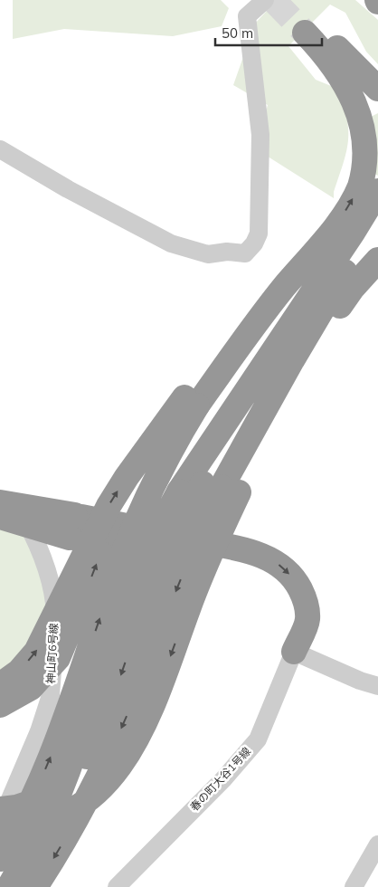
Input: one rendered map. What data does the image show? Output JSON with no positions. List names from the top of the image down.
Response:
{
  "streets": {
    "street": ["神山町6号線", "春の町大谷1号線"]
  },
  "scale_bar": "50 m"
}
